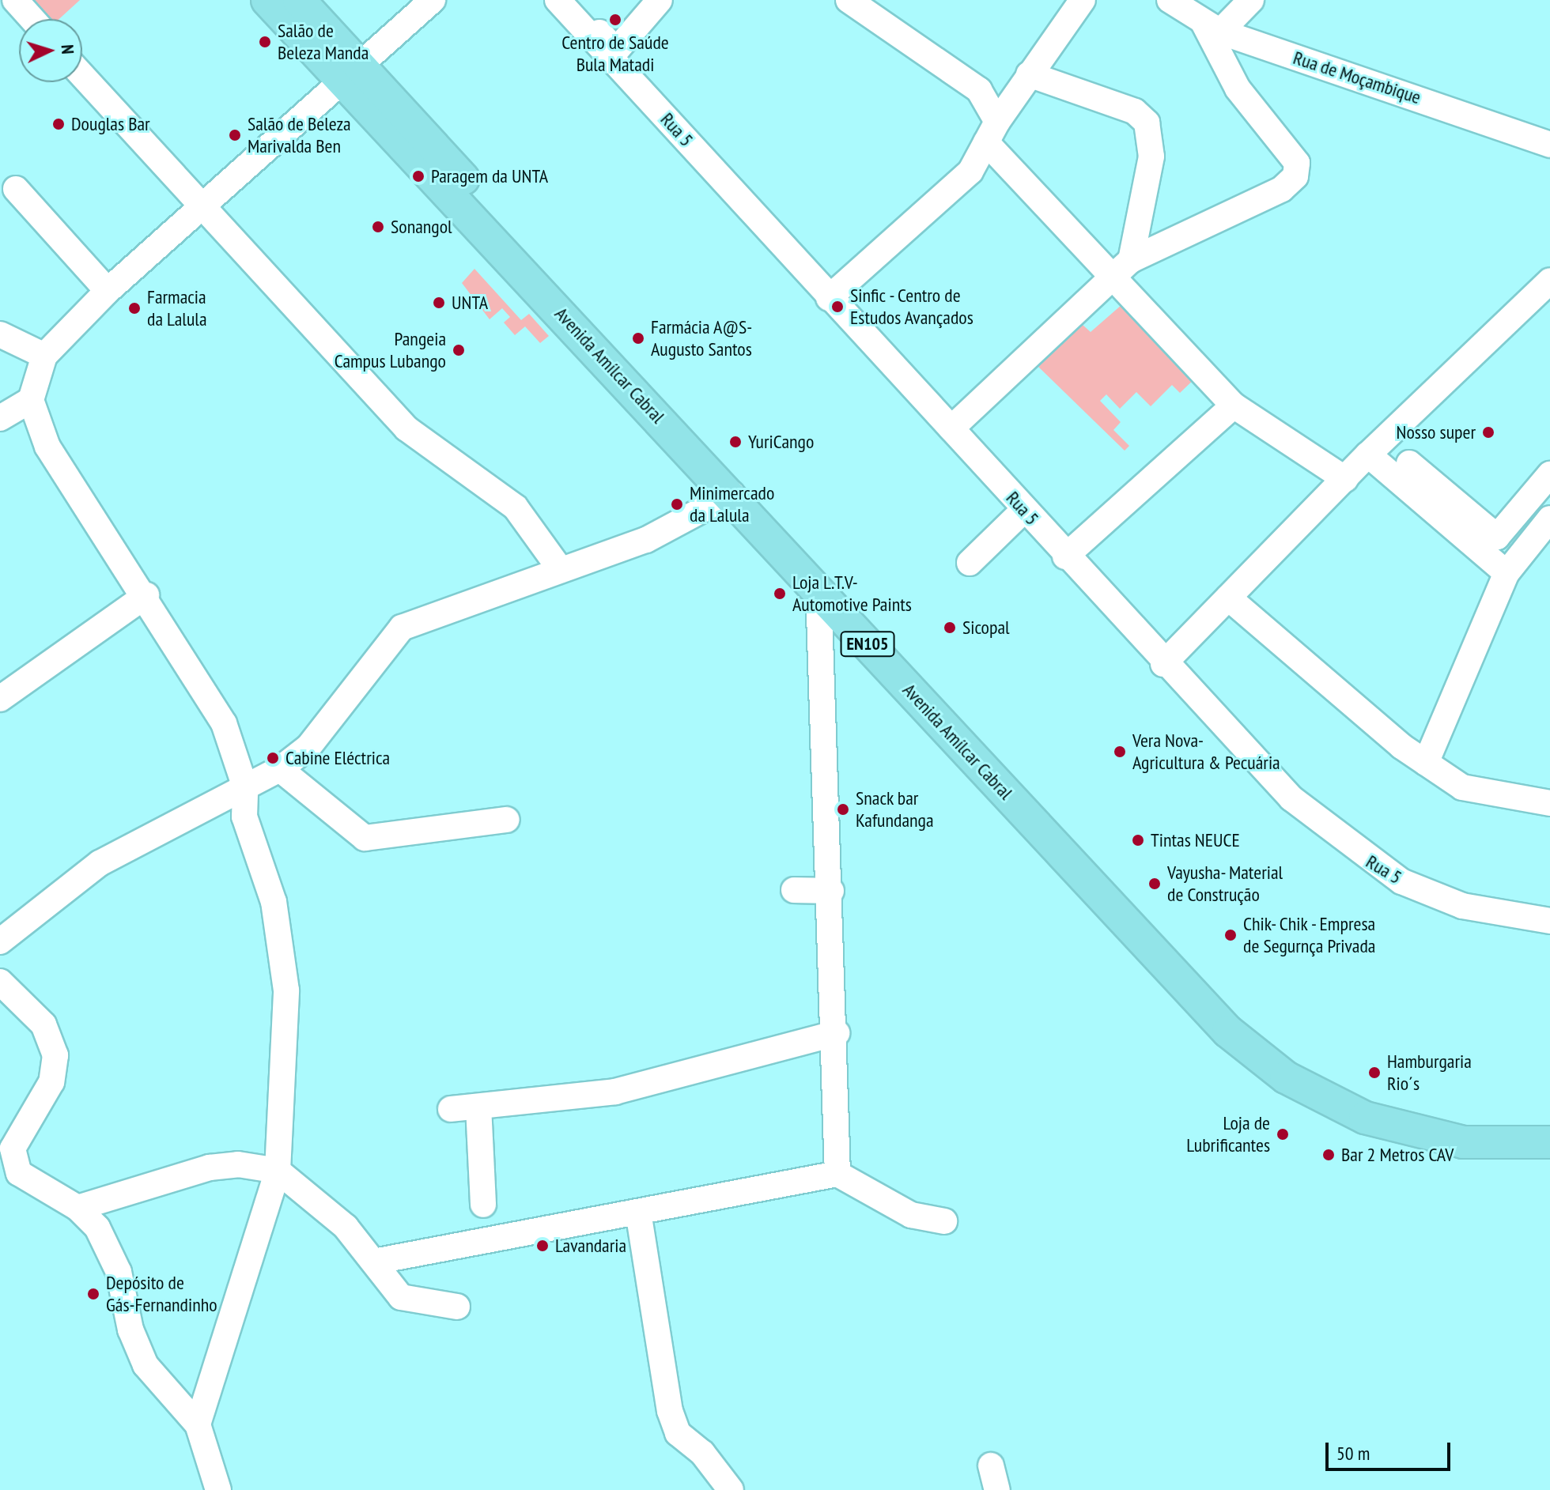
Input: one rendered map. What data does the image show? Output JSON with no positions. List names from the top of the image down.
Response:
{
  "streets": {
    "main road": ["Avenida Amílcar Cabral", "EN105"],
    "street": ["Rua de Moçambique", "Rua 5"]
  },
  "places": [
    "Centro de Saúde Bula Matadi",
    "Salão de Beleza Manda",
    "Douglas Bar",
    "Salão de Beleza Marivalda Ben",
    "Paragem da UNTA",
    "Sonangol",
    "UNTA",
    "Sinfic - Centro de Estudos Avançados",
    "Farmacia da Lalula",
    "Farmácia A@S- Augusto Santos",
    "Pangeia Campus Lubango",
    "Nosso super",
    "YuriCango",
    "Minimercado da Lalula",
    "Loja L.T.V- Automotive Paints",
    "Sicopal",
    "Vera Nova- Agricultura & Pecuária",
    "Cabine Eléctrica",
    "Snack bar Kafundanga",
    "Tintas NEUCE",
    "Vayusha- Material de Construção",
    "Chik- Chik - Empresa de Segurnça Privada",
    "Hamburgaria Rio´s",
    "Loja de Lubrificantes",
    "Bar 2 Metros CAV",
    "Lavandaria",
    "Depósito de Gás-Fernandinho"
  ],
  "scale_bar": "50 m",
  "north": "right"
}
